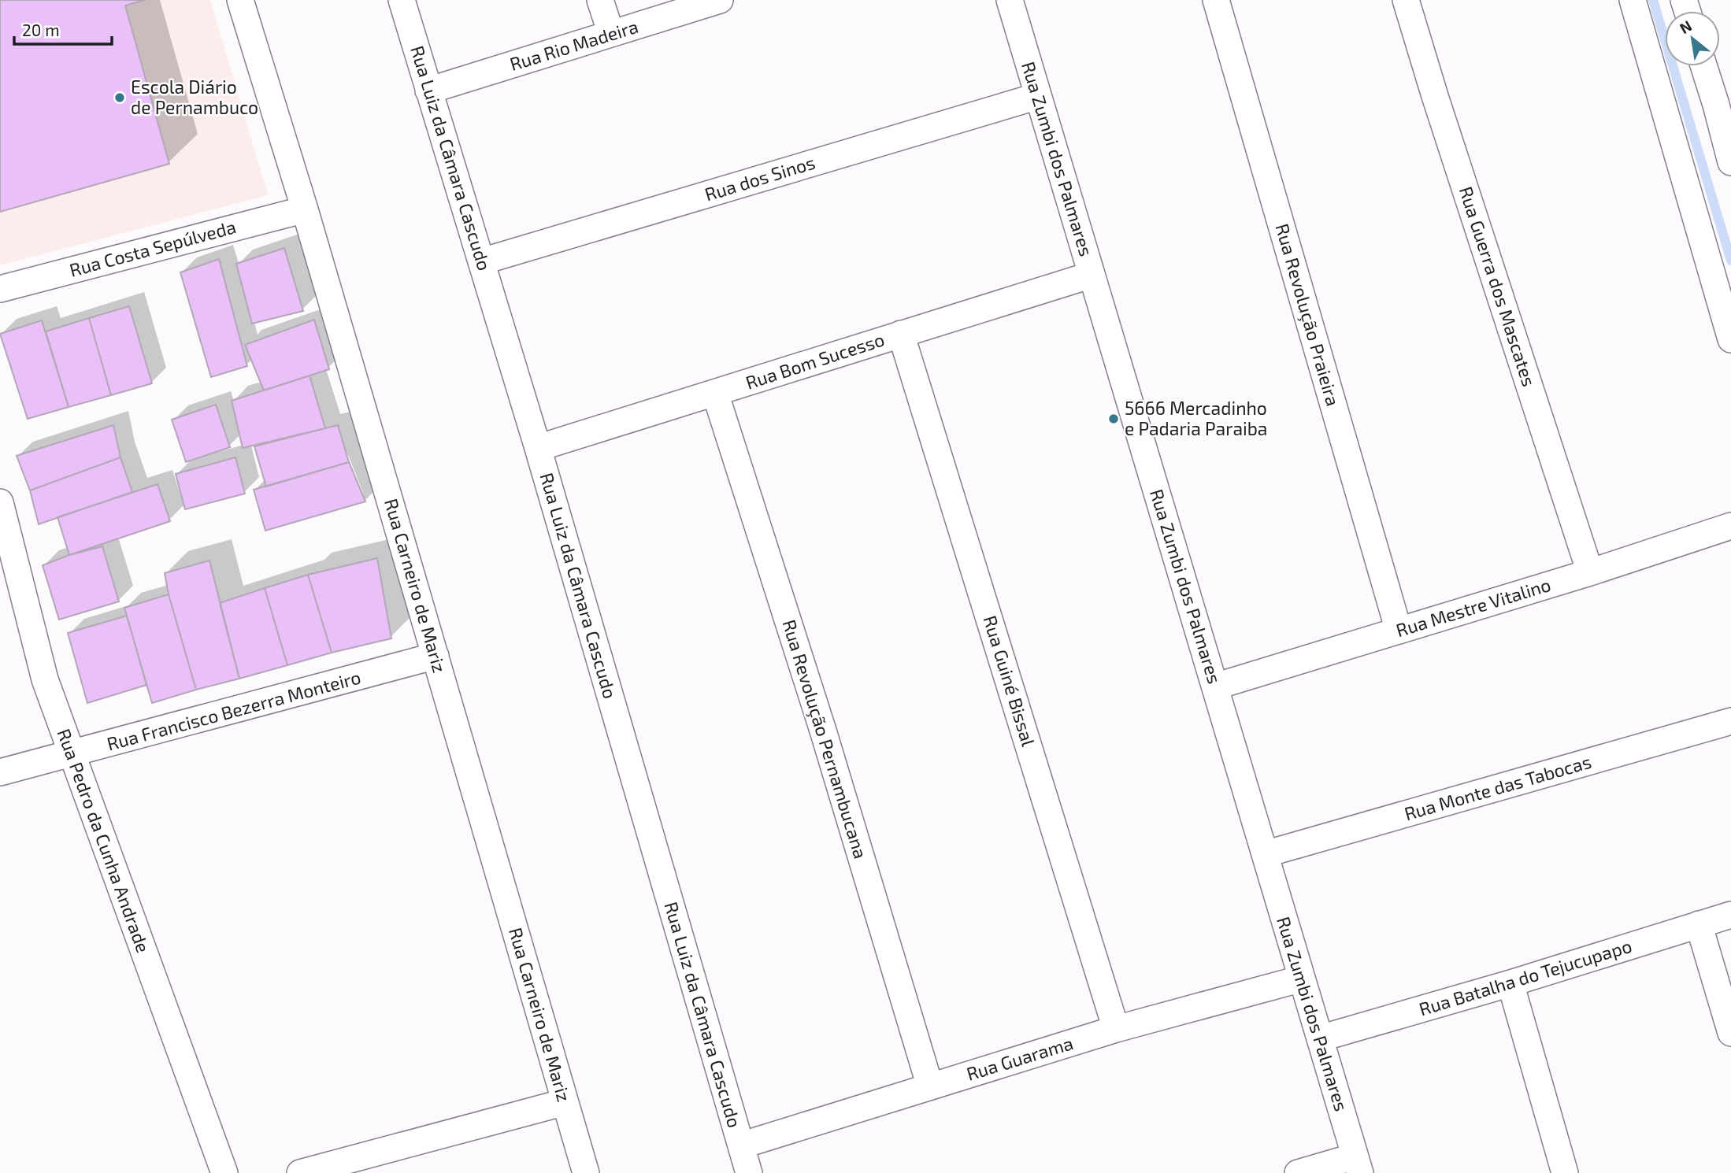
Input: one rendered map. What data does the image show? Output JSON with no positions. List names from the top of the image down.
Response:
{
  "streets": {
    "street": [
      "Rua Rio Madeira",
      "Rua Luiz da Câmara Cascudo",
      "Rua Zumbi dos Palmares",
      "Rua dos Sinos",
      "Rua Costa Sepúlveda",
      "Rua Guerra dos Mascates",
      "Rua Revolução Praieira",
      "Rua Bom Sucesso",
      "Rua Carneiro de Mariz",
      "Rua Mestre Vitalino",
      "Rua Guiné Bissal",
      "Rua Francisco Bezerra Monteiro",
      "Rua Revolução Pernambucana",
      "Rua Monte das Tabocas",
      "Rua Pedro da Cunha Andrade",
      "Rua Batalha do Tejucupapo",
      "Rua Guarama"
    ]
  },
  "crossings": [
    ["Rua Rio Madeira", "Rua Luiz da Câmara Cascudo"],
    ["Rua Luiz da Câmara Cascudo", "Rua dos Sinos"],
    ["Rua Luiz da Câmara Cascudo", "Rua Bom Sucesso"],
    ["Rua Luiz da Câmara Cascudo", "Rua Guarama"],
    ["Rua Zumbi dos Palmares", "Rua dos Sinos"],
    ["Rua Zumbi dos Palmares", "Rua Bom Sucesso"],
    ["Rua Zumbi dos Palmares", "Rua Mestre Vitalino"],
    ["Rua Zumbi dos Palmares", "Rua Monte das Tabocas"],
    ["Rua Zumbi dos Palmares", "Rua Batalha do Tejucupapo"],
    ["Rua Zumbi dos Palmares", "Rua Guarama"],
    ["Rua Costa Sepúlveda", "Rua Carneiro de Mariz"],
    ["Rua Guerra dos Mascates", "Rua Mestre Vitalino"],
    ["Rua Revolução Praieira", "Rua Mestre Vitalino"],
    ["Rua Bom Sucesso", "Rua Guiné Bissal"],
    ["Rua Bom Sucesso", "Rua Revolução Pernambucana"],
    ["Rua Carneiro de Mariz", "Rua Francisco Bezerra Monteiro"],
    ["Rua Guiné Bissal", "Rua Guarama"],
    ["Rua Francisco Bezerra Monteiro", "Rua Pedro da Cunha Andrade"],
    ["Rua Revolução Pernambucana", "Rua Guarama"]
  ],
  "places": ["Escola Diário de Pernambuco", "5666 Mercadinho e Padaria Paraiba"],
  "scale_bar": "20 m",
  "north": "top left"
}
